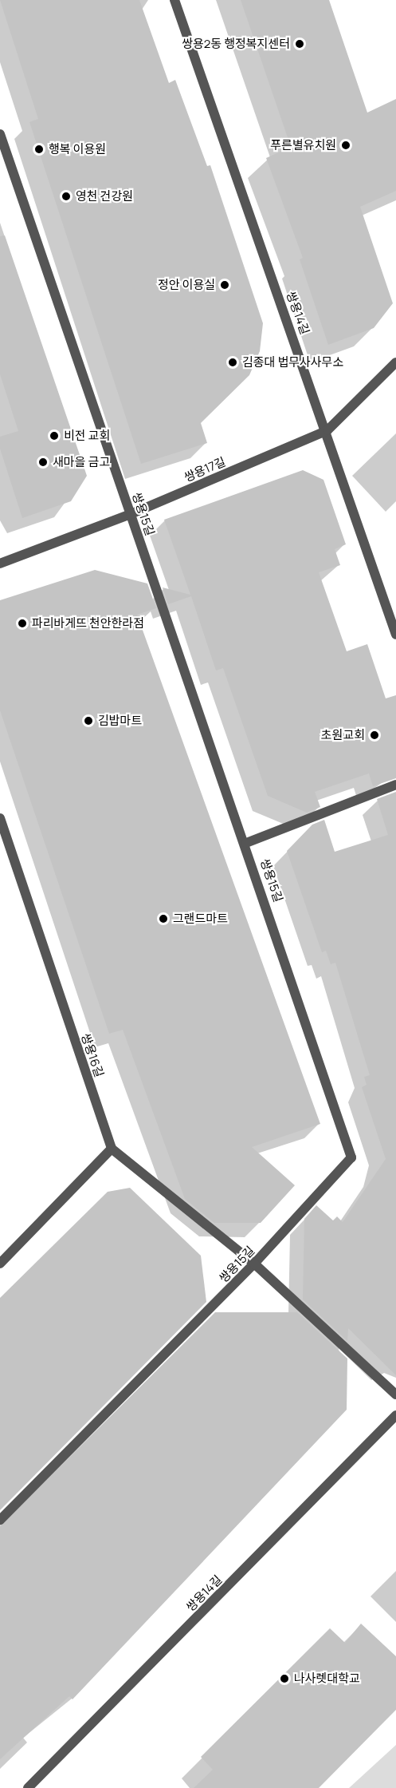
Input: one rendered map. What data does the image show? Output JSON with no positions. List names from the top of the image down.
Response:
{
  "streets": {
    "street": [
      "쌍용14길",
      "쌍용17길",
      "쌍용15길",
      "쌍용16길"
    ]
  },
  "crossings": [
    ["쌍용14길", "쌍용17길"],
    ["쌍용17길", "쌍용15길"]
  ],
  "places": [
    "쌍용2동 행정복지센터",
    "푸른별유치원",
    "행복 이용원",
    "영천 건강원",
    "정안 이용실",
    "김종대 법무사사무소",
    "비전 교회",
    "새마을 금고",
    "파리바게뜨 천안한라점",
    "김밥마트",
    "초원교회",
    "그랜드마트",
    "나사렛대학교"
  ]
}
